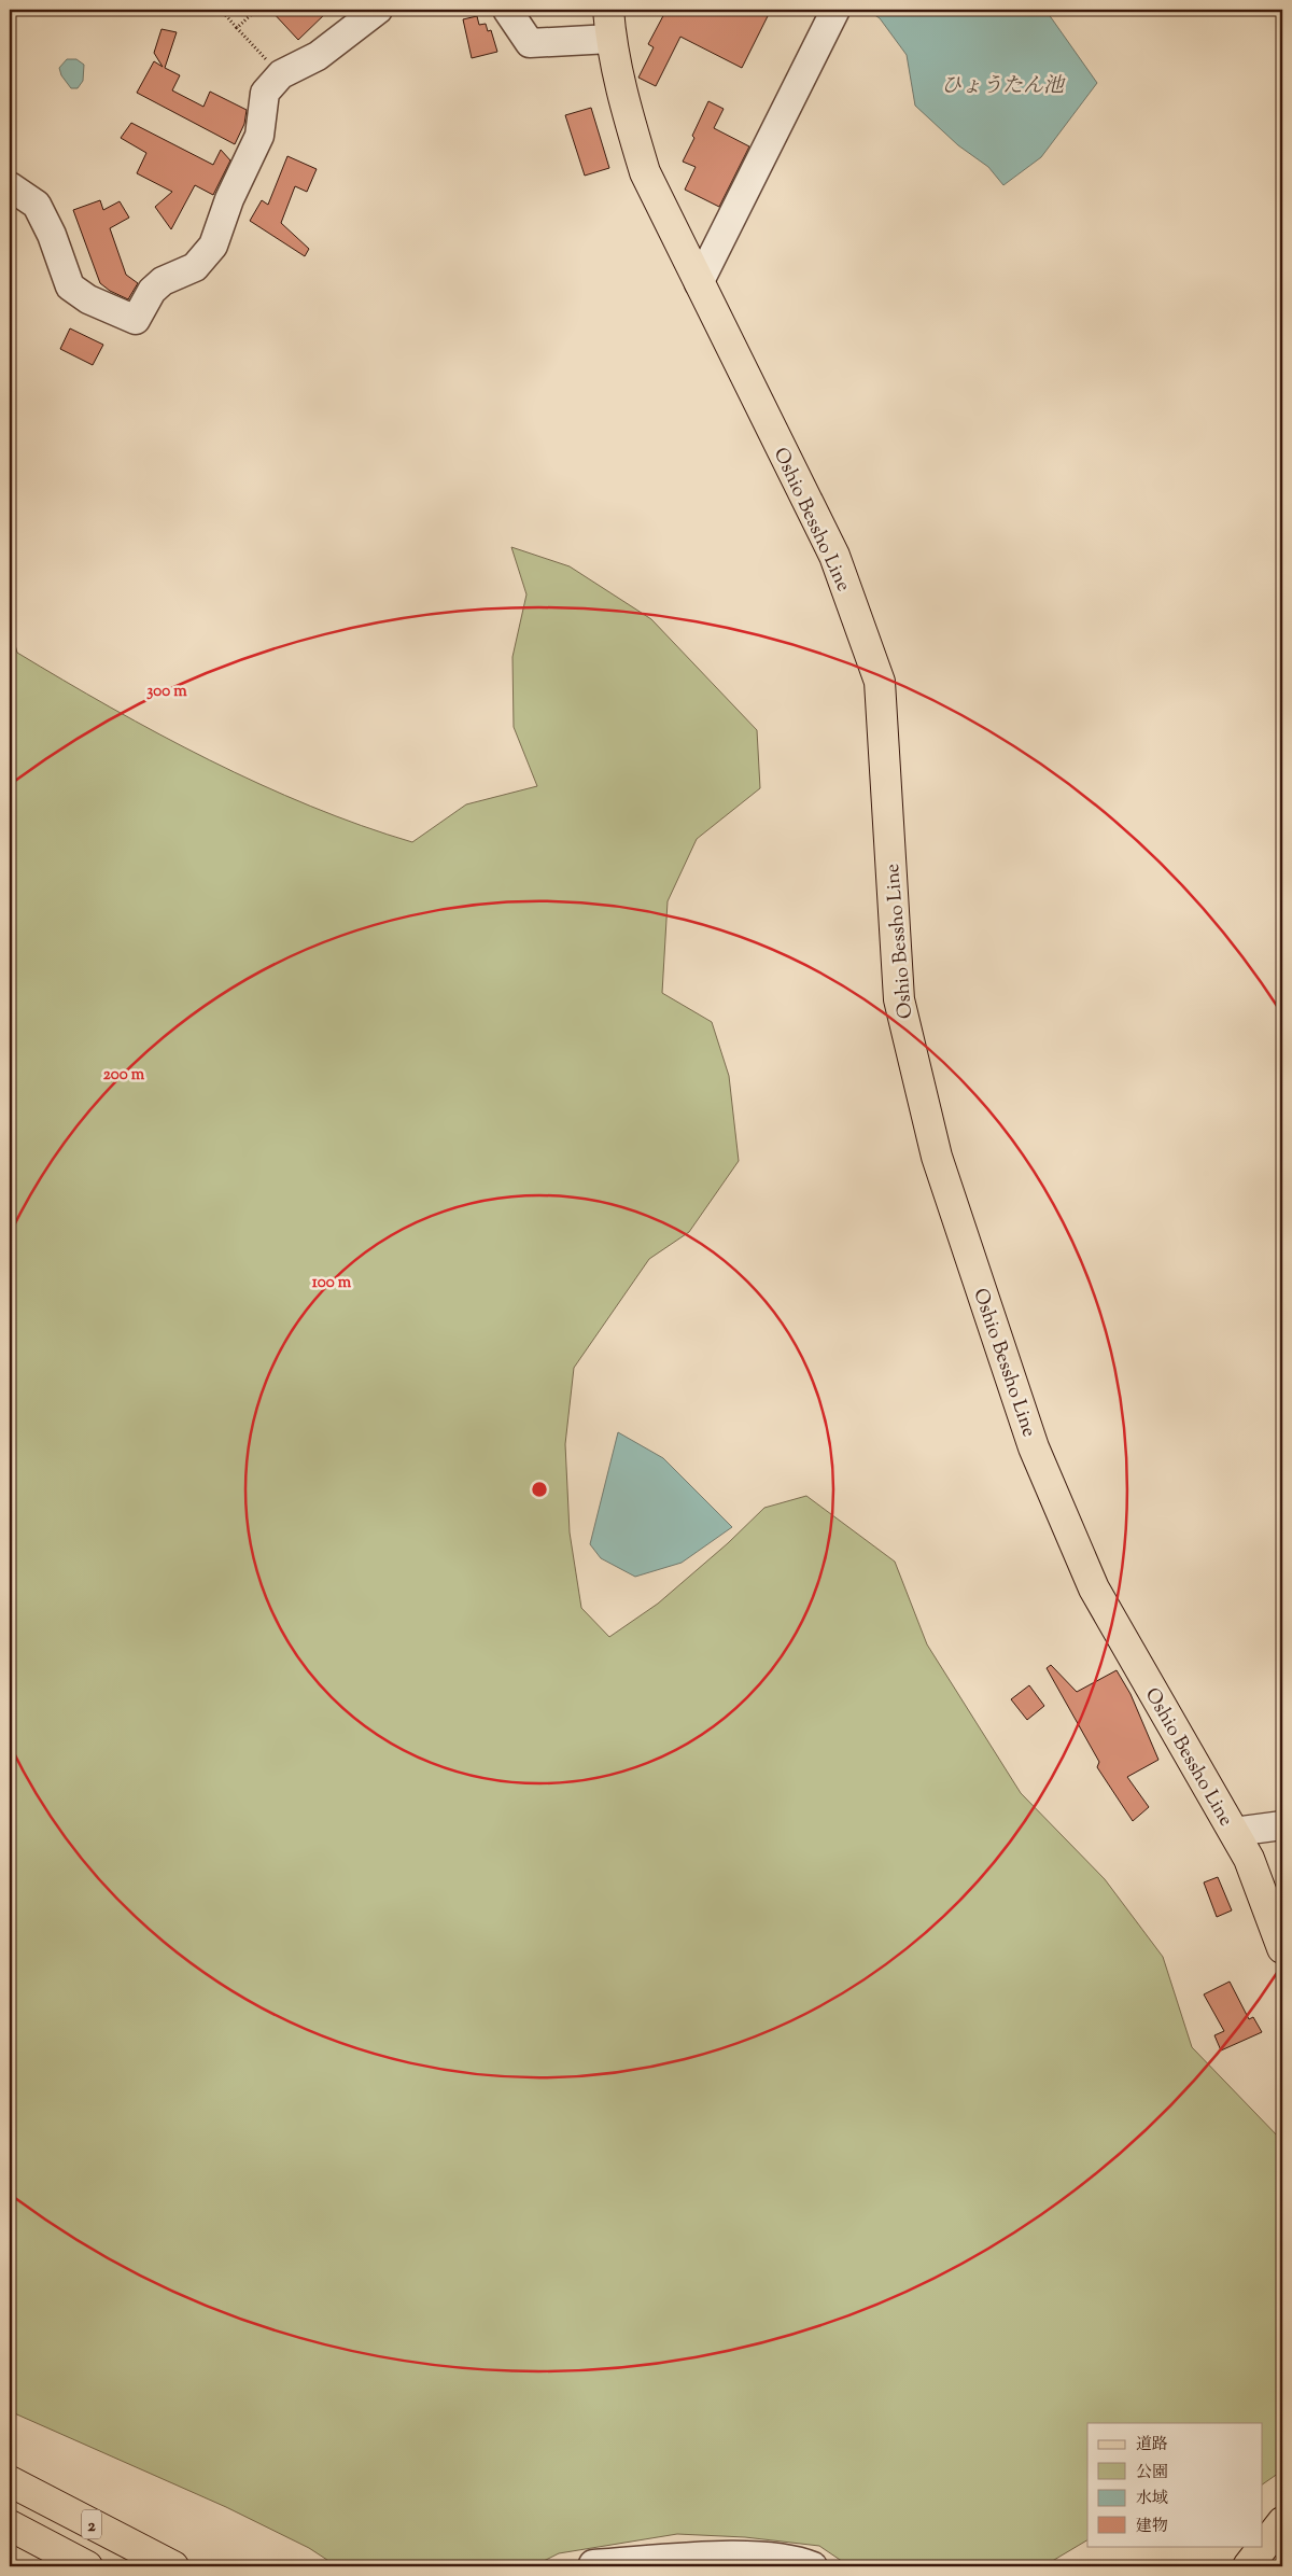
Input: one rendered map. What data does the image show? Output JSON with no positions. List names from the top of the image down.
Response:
{
  "streets": {
    "main road": ["Oshio Bessho Line", "2"]
  },
  "water": ["ひょうたん池"],
  "legend": [
    "道路",
    "公園",
    "水域",
    "建物"
  ],
  "rings": ["300 m", "200 m", "100 m"]
}
